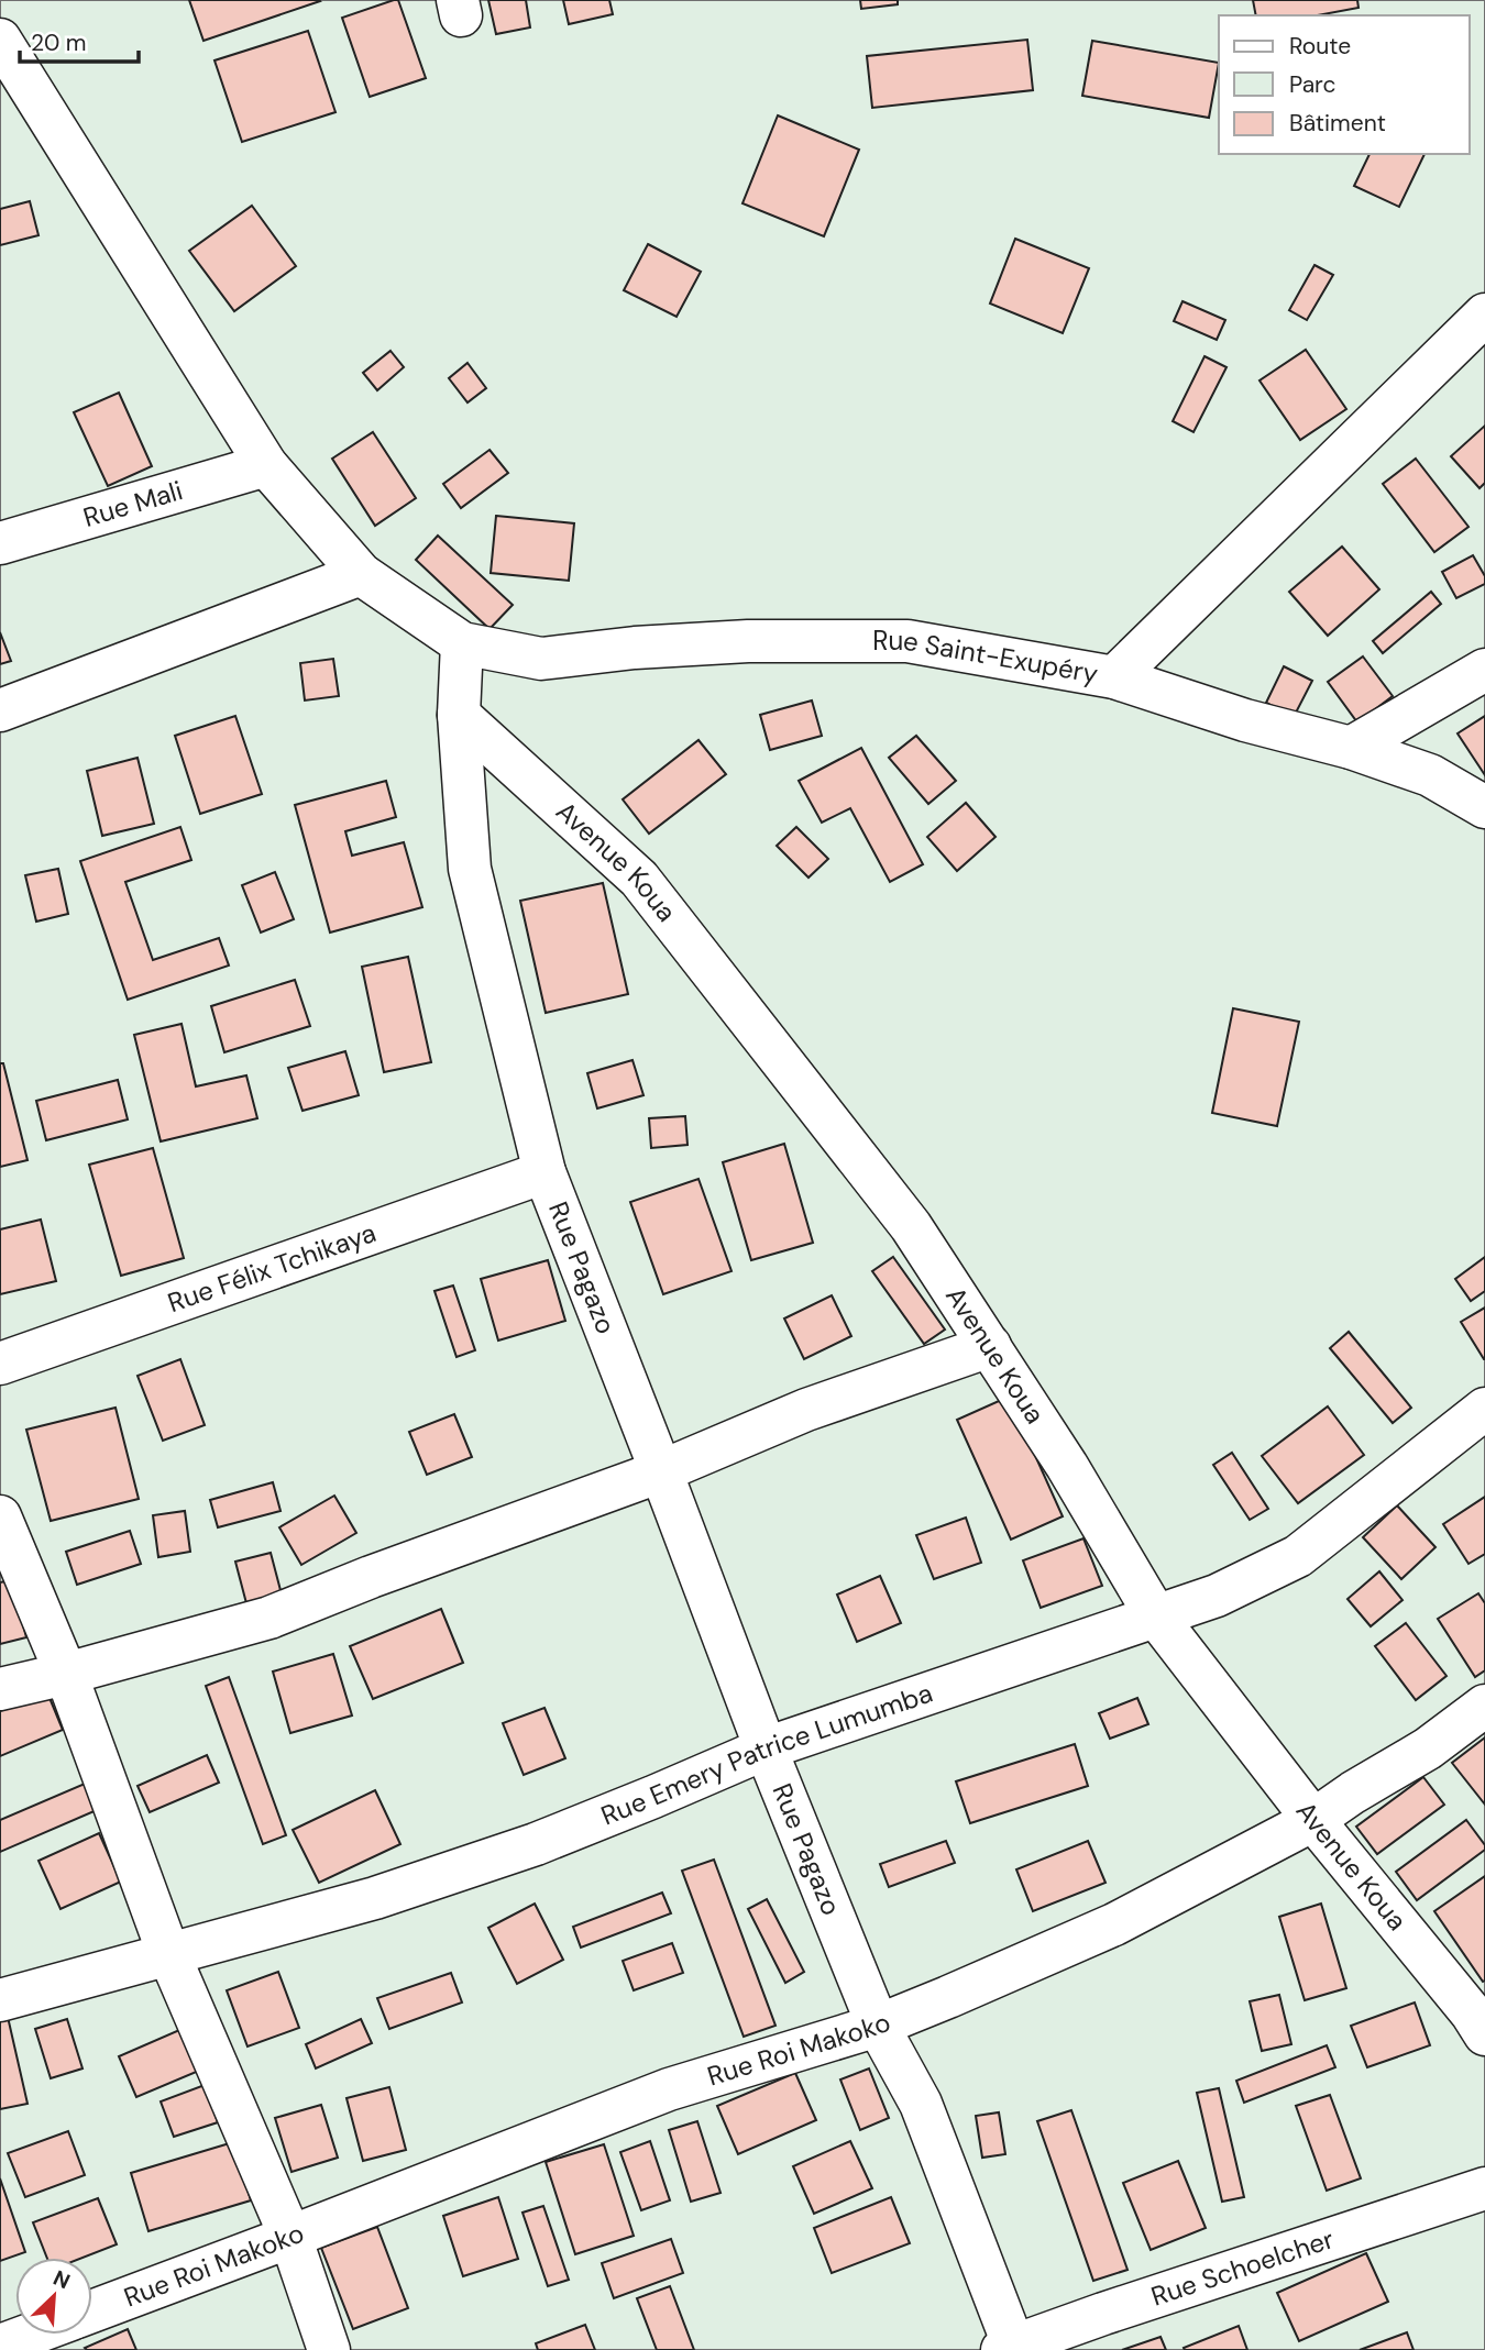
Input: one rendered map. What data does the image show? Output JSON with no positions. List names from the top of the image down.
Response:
{
  "streets": {
    "street": [
      "Rue Mali",
      "Rue Saint-Exupéry",
      "Avenue Koua",
      "Rue Félix Tchikaya",
      "Rue Pagazo",
      "Rue Emery Patrice Lumumba",
      "Rue Roi Makoko",
      "Rue Schoelcher"
    ]
  },
  "crossings": [
    ["Rue Saint-Exupéry", "Rue Pagazo"],
    ["Avenue Koua", "Rue Pagazo"],
    ["Avenue Koua", "Rue Emery Patrice Lumumba"],
    ["Avenue Koua", "Rue Roi Makoko"],
    ["Rue Félix Tchikaya", "Rue Pagazo"],
    ["Rue Pagazo", "Rue Emery Patrice Lumumba"],
    ["Rue Pagazo", "Rue Roi Makoko"],
    ["Rue Pagazo", "Rue Schoelcher"]
  ],
  "legend": ["Route", "Parc", "Bâtiment"],
  "scale_bar": "20 m",
  "north": "top right"
}
